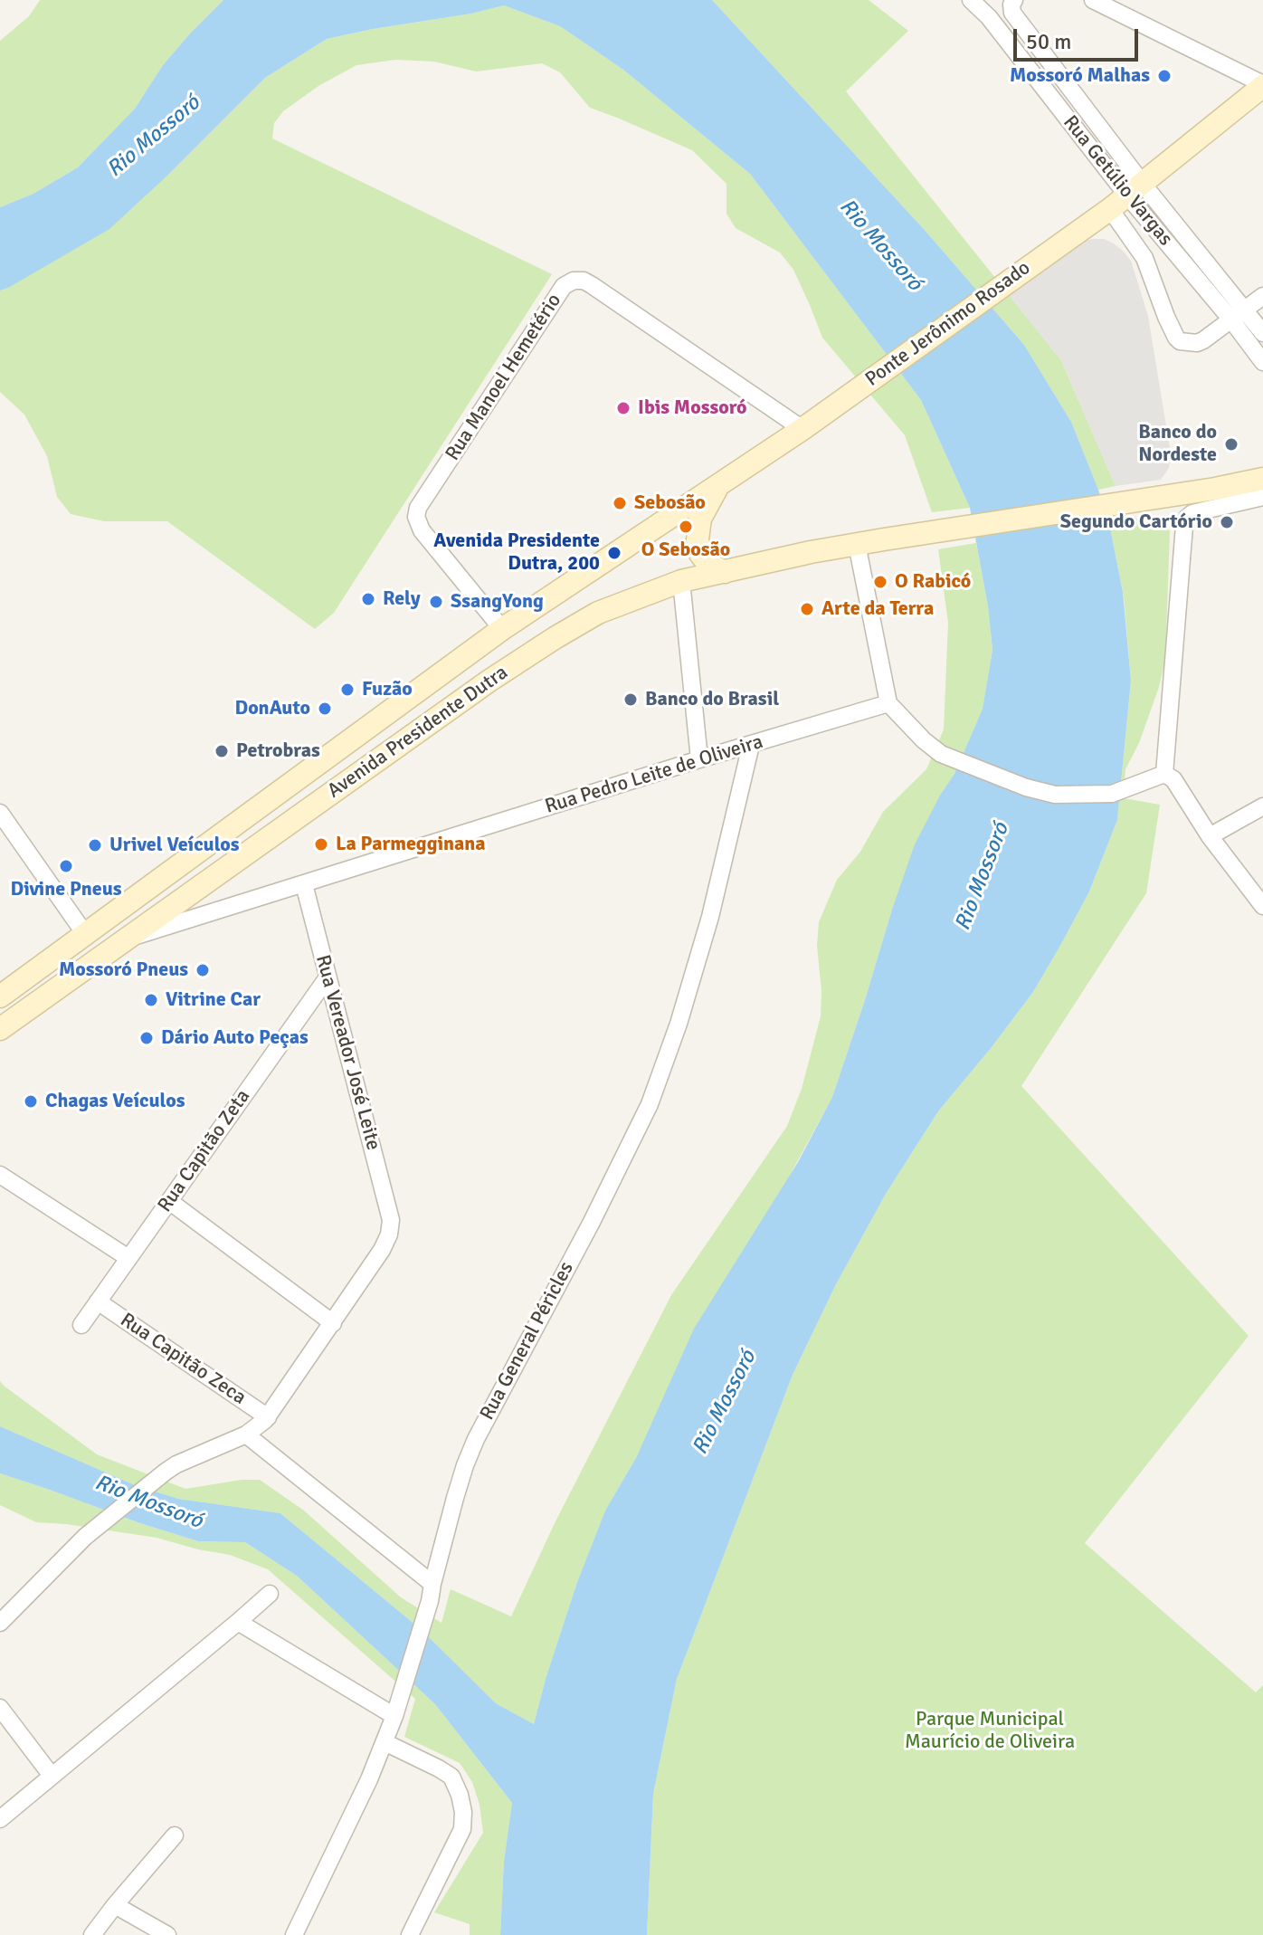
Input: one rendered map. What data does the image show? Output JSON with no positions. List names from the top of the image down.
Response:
{
  "streets": {
    "main road": ["Ponte Jerônimo Rosado", "Avenida Presidente Dutra"],
    "street": [
      "Rua Getúlio Vargas",
      "Rua Manoel Hemetério",
      "Rua Pedro Leite de Oliveira",
      "Rua Vereador José Leite",
      "Rua Capitão Zeta",
      "Rua General Péricles",
      "Rua Capitão Zeca"
    ]
  },
  "crossings": [
    ["Rua Getúlio Vargas", "Ponte Jerônimo Rosado"],
    ["Ponte Jerônimo Rosado", "Avenida Presidente Dutra"],
    ["Rua Manoel Hemetério", "Avenida Presidente Dutra"],
    ["Avenida Presidente Dutra", "Rua Pedro Leite de Oliveira"],
    ["Rua Pedro Leite de Oliveira", "Rua Vereador José Leite"],
    ["Rua Pedro Leite de Oliveira", "Rua General Péricles"],
    ["Rua Vereador José Leite", "Rua Capitão Zeta"],
    ["Rua Capitão Zeta", "Rua Capitão Zeca"]
  ],
  "water": ["Rio Mossoró"],
  "parks": ["Parque Municipal Maurício de Oliveira"],
  "places": [
    "Mossoró Malhas",
    "Ibis Mossoró",
    "Banco do Nordeste",
    "Sebosão",
    "Segundo Cartório",
    "O Sebosão",
    "Avenida Presidente Dutra, 200",
    "O Rabicó",
    "Rely",
    "SsangYong",
    "Arte da Terra",
    "Fuzão",
    "Banco do Brasil",
    "DonAuto",
    "Petrobras",
    "La Parmegginana",
    "Urivel Veículos",
    "Divine Pneus",
    "Mossoró Pneus",
    "Vitrine Car",
    "Dário Auto Peças",
    "Chagas Veículos"
  ],
  "scale_bar": "50 m"
}
